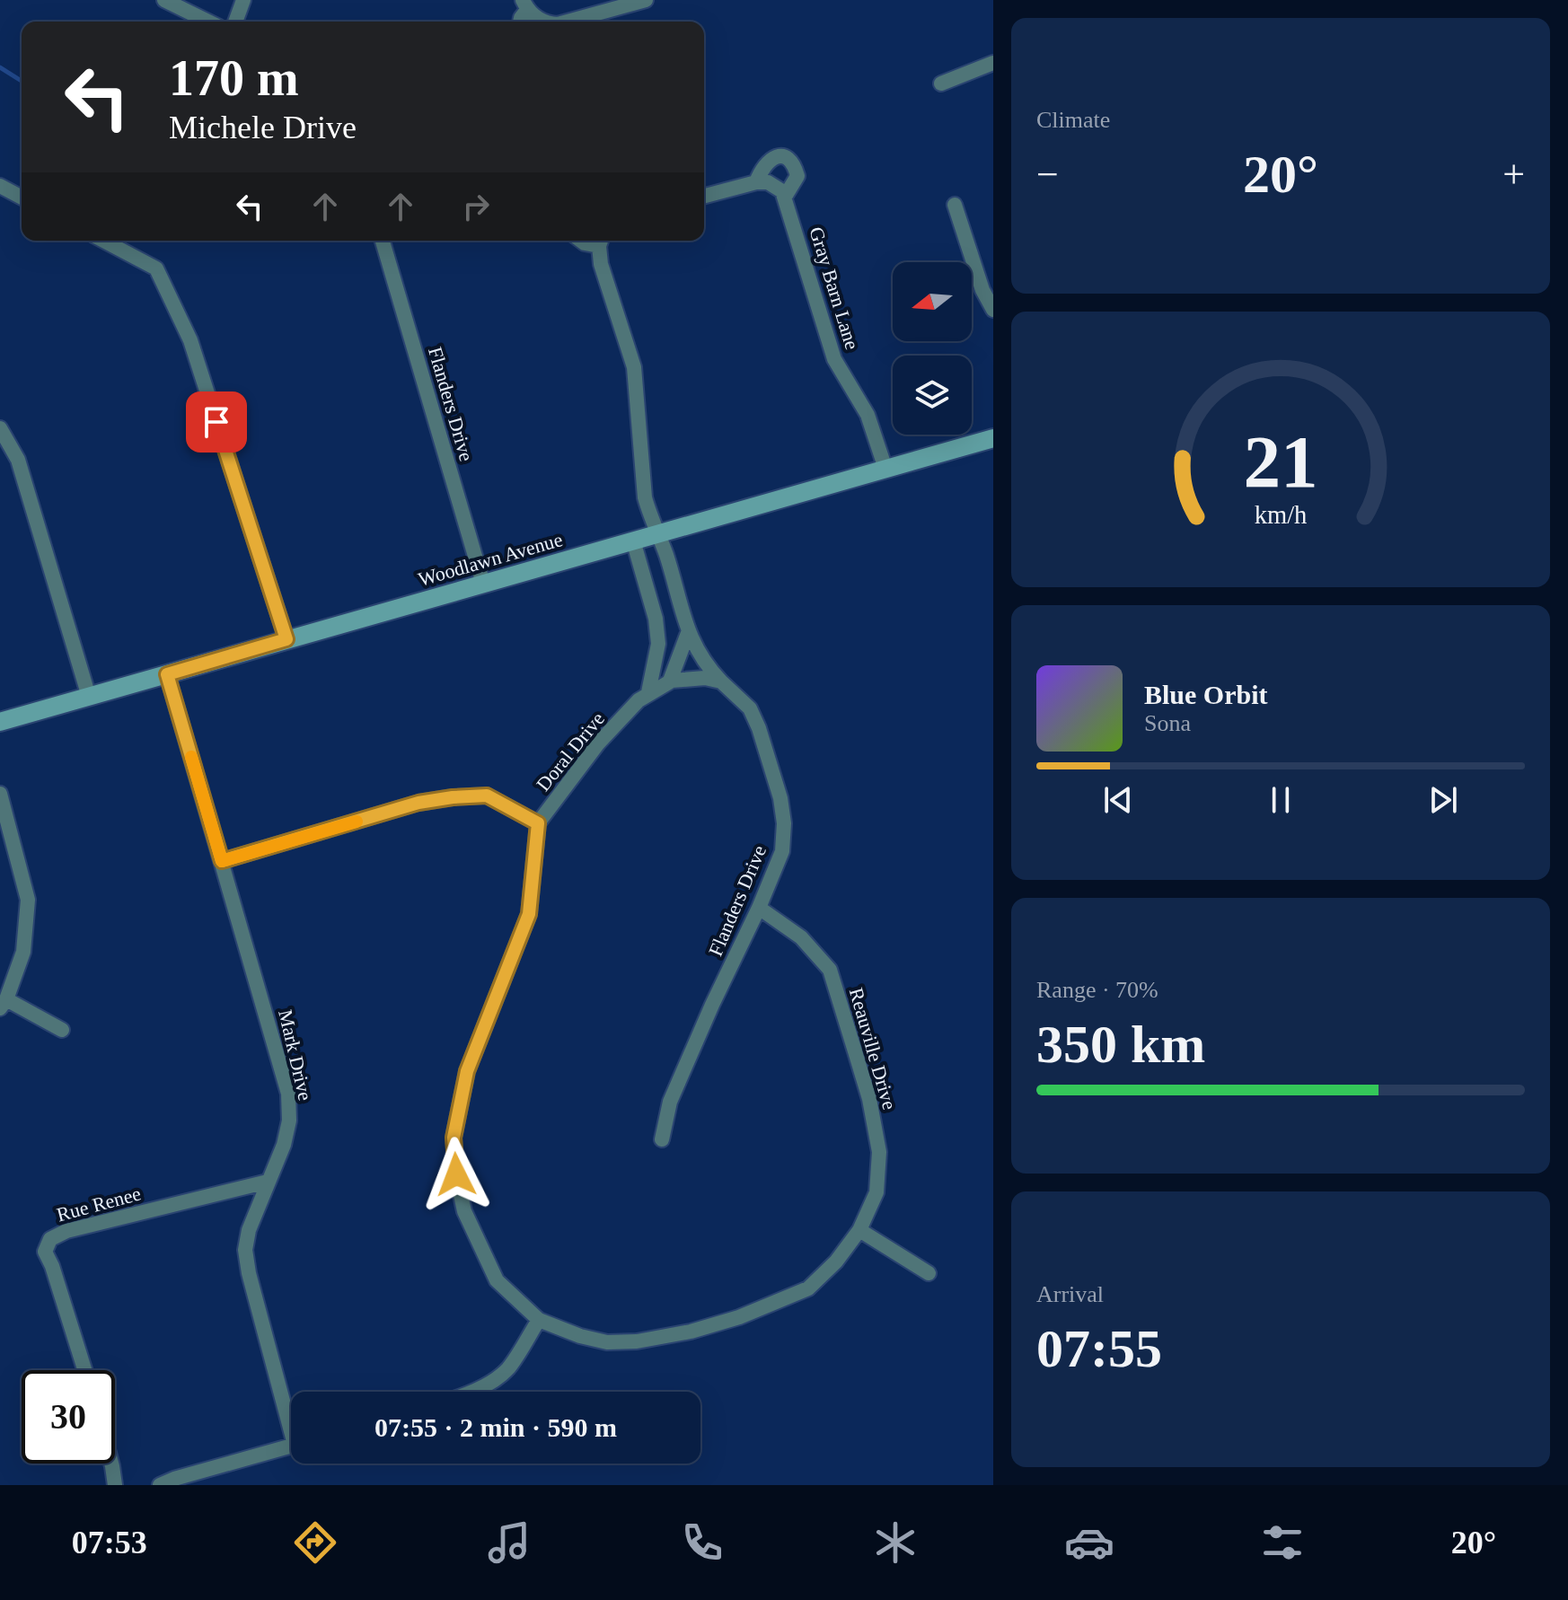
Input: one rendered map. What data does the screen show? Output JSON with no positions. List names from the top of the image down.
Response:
{
  "streets": {
    "street": [
      "Gray Barn Lane",
      "Flanders Drive",
      "Woodlawn Avenue",
      "Doral Drive",
      "Reauville Drive",
      "Mark Drive",
      "Rue Renee"
    ]
  },
  "crossings": [
    ["Gray Barn Lane", "Woodlawn Avenue"],
    ["Flanders Drive", "Woodlawn Avenue"],
    ["Flanders Drive", "Reauville Drive"],
    ["Woodlawn Avenue", "Mark Drive"],
    ["Mark Drive", "Rue Renee"]
  ],
  "north": "left",
  "page": {
    "tile": [
      "Climate",
      ["Range · 70%", "350 km"],
      ["Arrival", "07:55"]
    ],
    "turn": ["170 m", "Michele Drive"],
    "heat": ["−", "20°", "+"],
    "song": ["Blue Orbit", "Sona"],
    "limit": "30",
    "trip": "07:55 · 2 min · 590 m",
    "tabs": ["07:53", "20°"],
    "gauge": ["21", "km/h"]
  }
}
